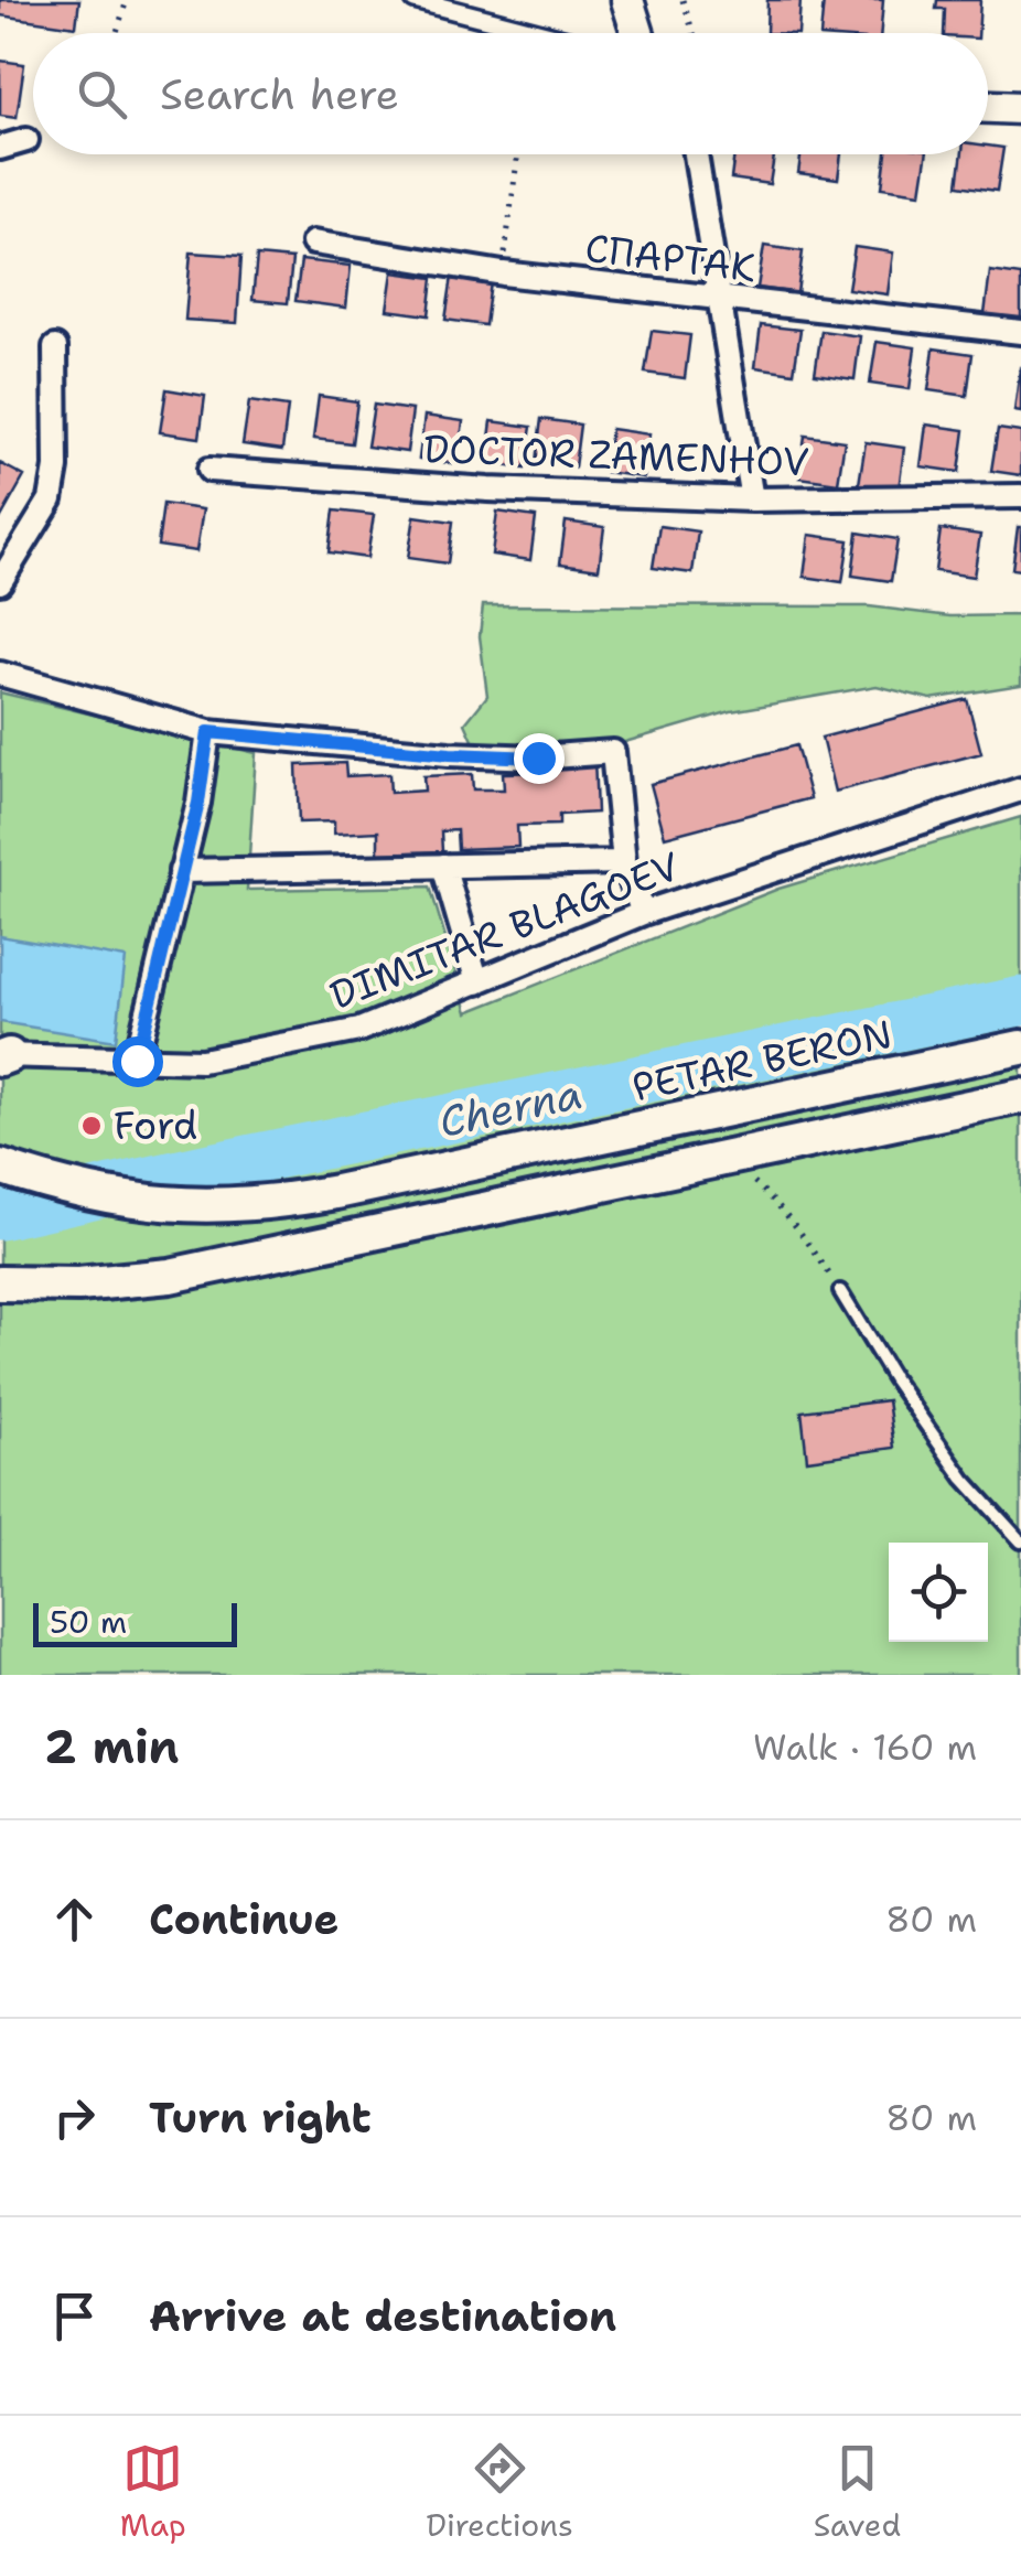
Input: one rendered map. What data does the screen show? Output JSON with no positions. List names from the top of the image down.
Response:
{
  "streets": {
    "main road": ["PETAR BERON"],
    "street": ["СПАРТАК", "DOCTOR ZAMENHOV", "DIMITAR BLAGOEV"]
  },
  "water": ["Cherna"],
  "places": ["Ford"],
  "scale_bar": "50 m",
  "page": {
    "search": "Search here",
    "scale": "50 m",
    "heading": ["2 min", "Walk · 160 m"],
    "list": [
      ["Continue", "80 m"],
      ["Turn right", "80 m"],
      "Arrive at destination"
    ],
    "nav": ["Map", "Directions", "Saved"]
  }
}
